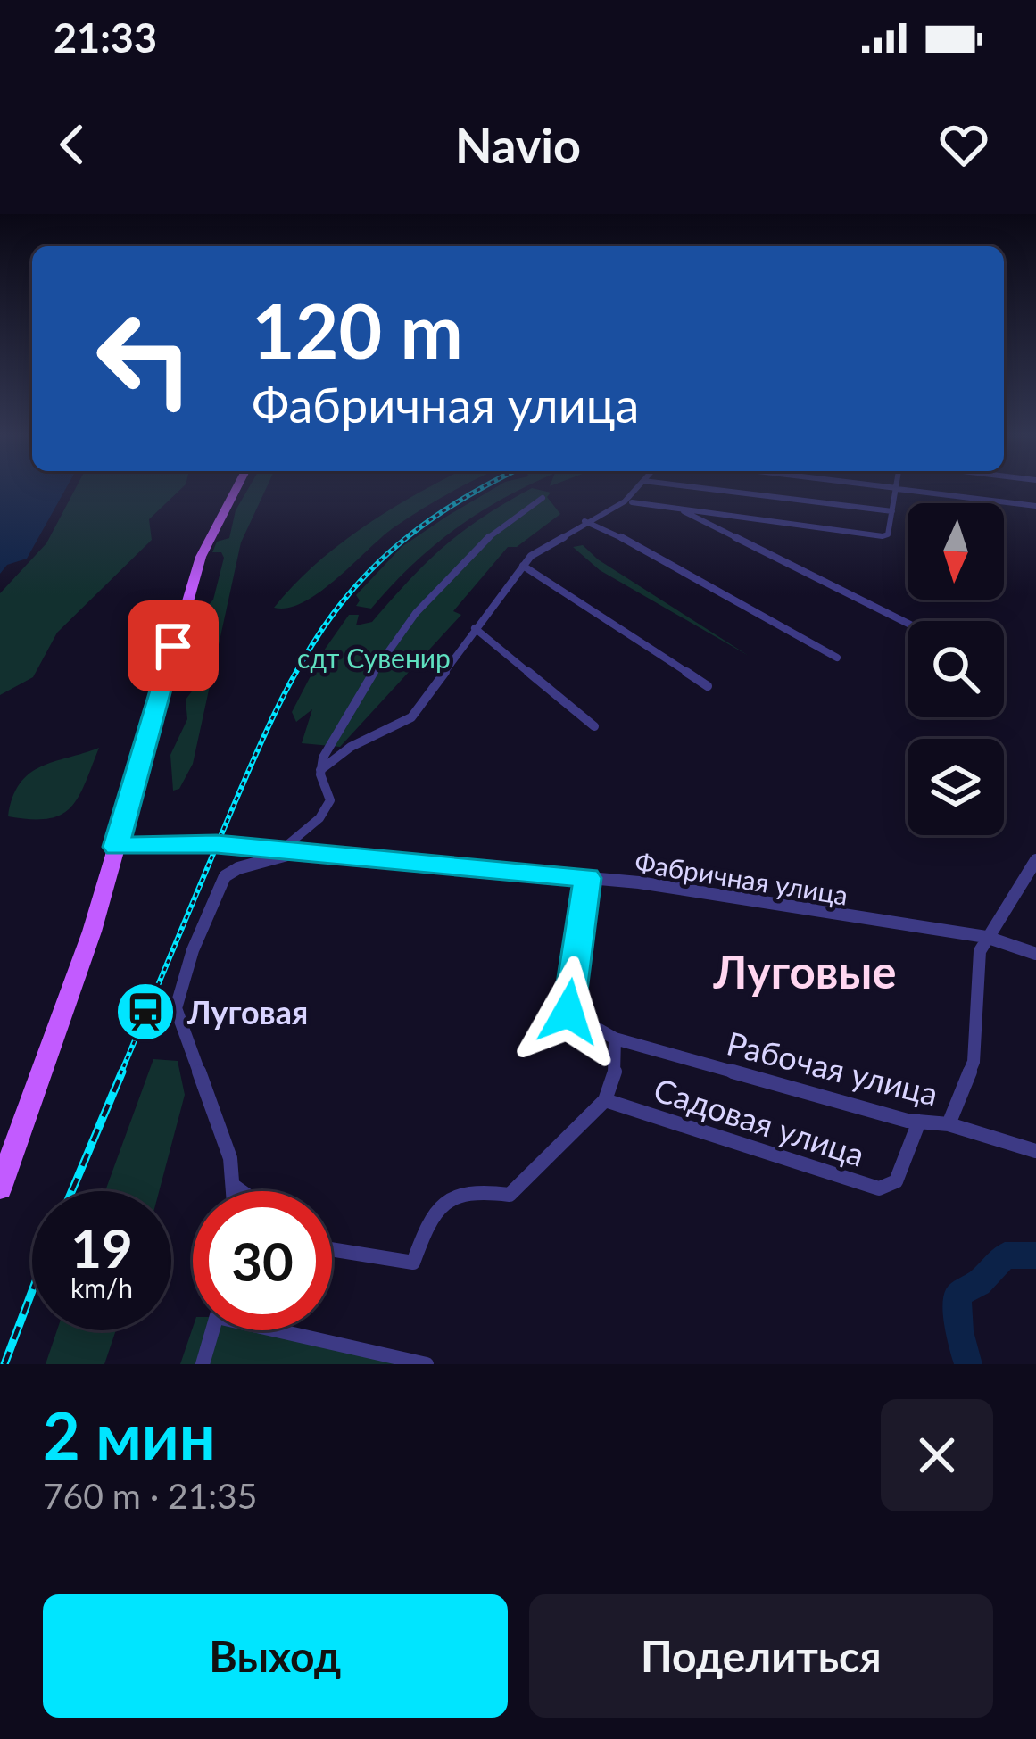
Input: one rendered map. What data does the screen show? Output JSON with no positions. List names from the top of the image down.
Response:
{
  "streets": {
    "street": ["Фабричная улица", "Рабочая улица", "Садовая улица"]
  },
  "crossings": [
    ["Фабричная улица", "Рабочая улица"],
    ["Рабочая улица", "Садовая улица"]
  ],
  "districts": ["Луговые"],
  "parks": ["сдт Сувенир"],
  "places": {
    "station": ["Луговая"]
  },
  "north": "bottom",
  "page": {
    "status": "21:33",
    "header": "Navio",
    "turn": ["120 m", "Фабричная улица"],
    "speed": "19 km/h",
    "limit": "30",
    "heading": ["2 мин", "760 m · 21:35"],
    "buttons": ["Выход", "Поделиться"]
  }
}
